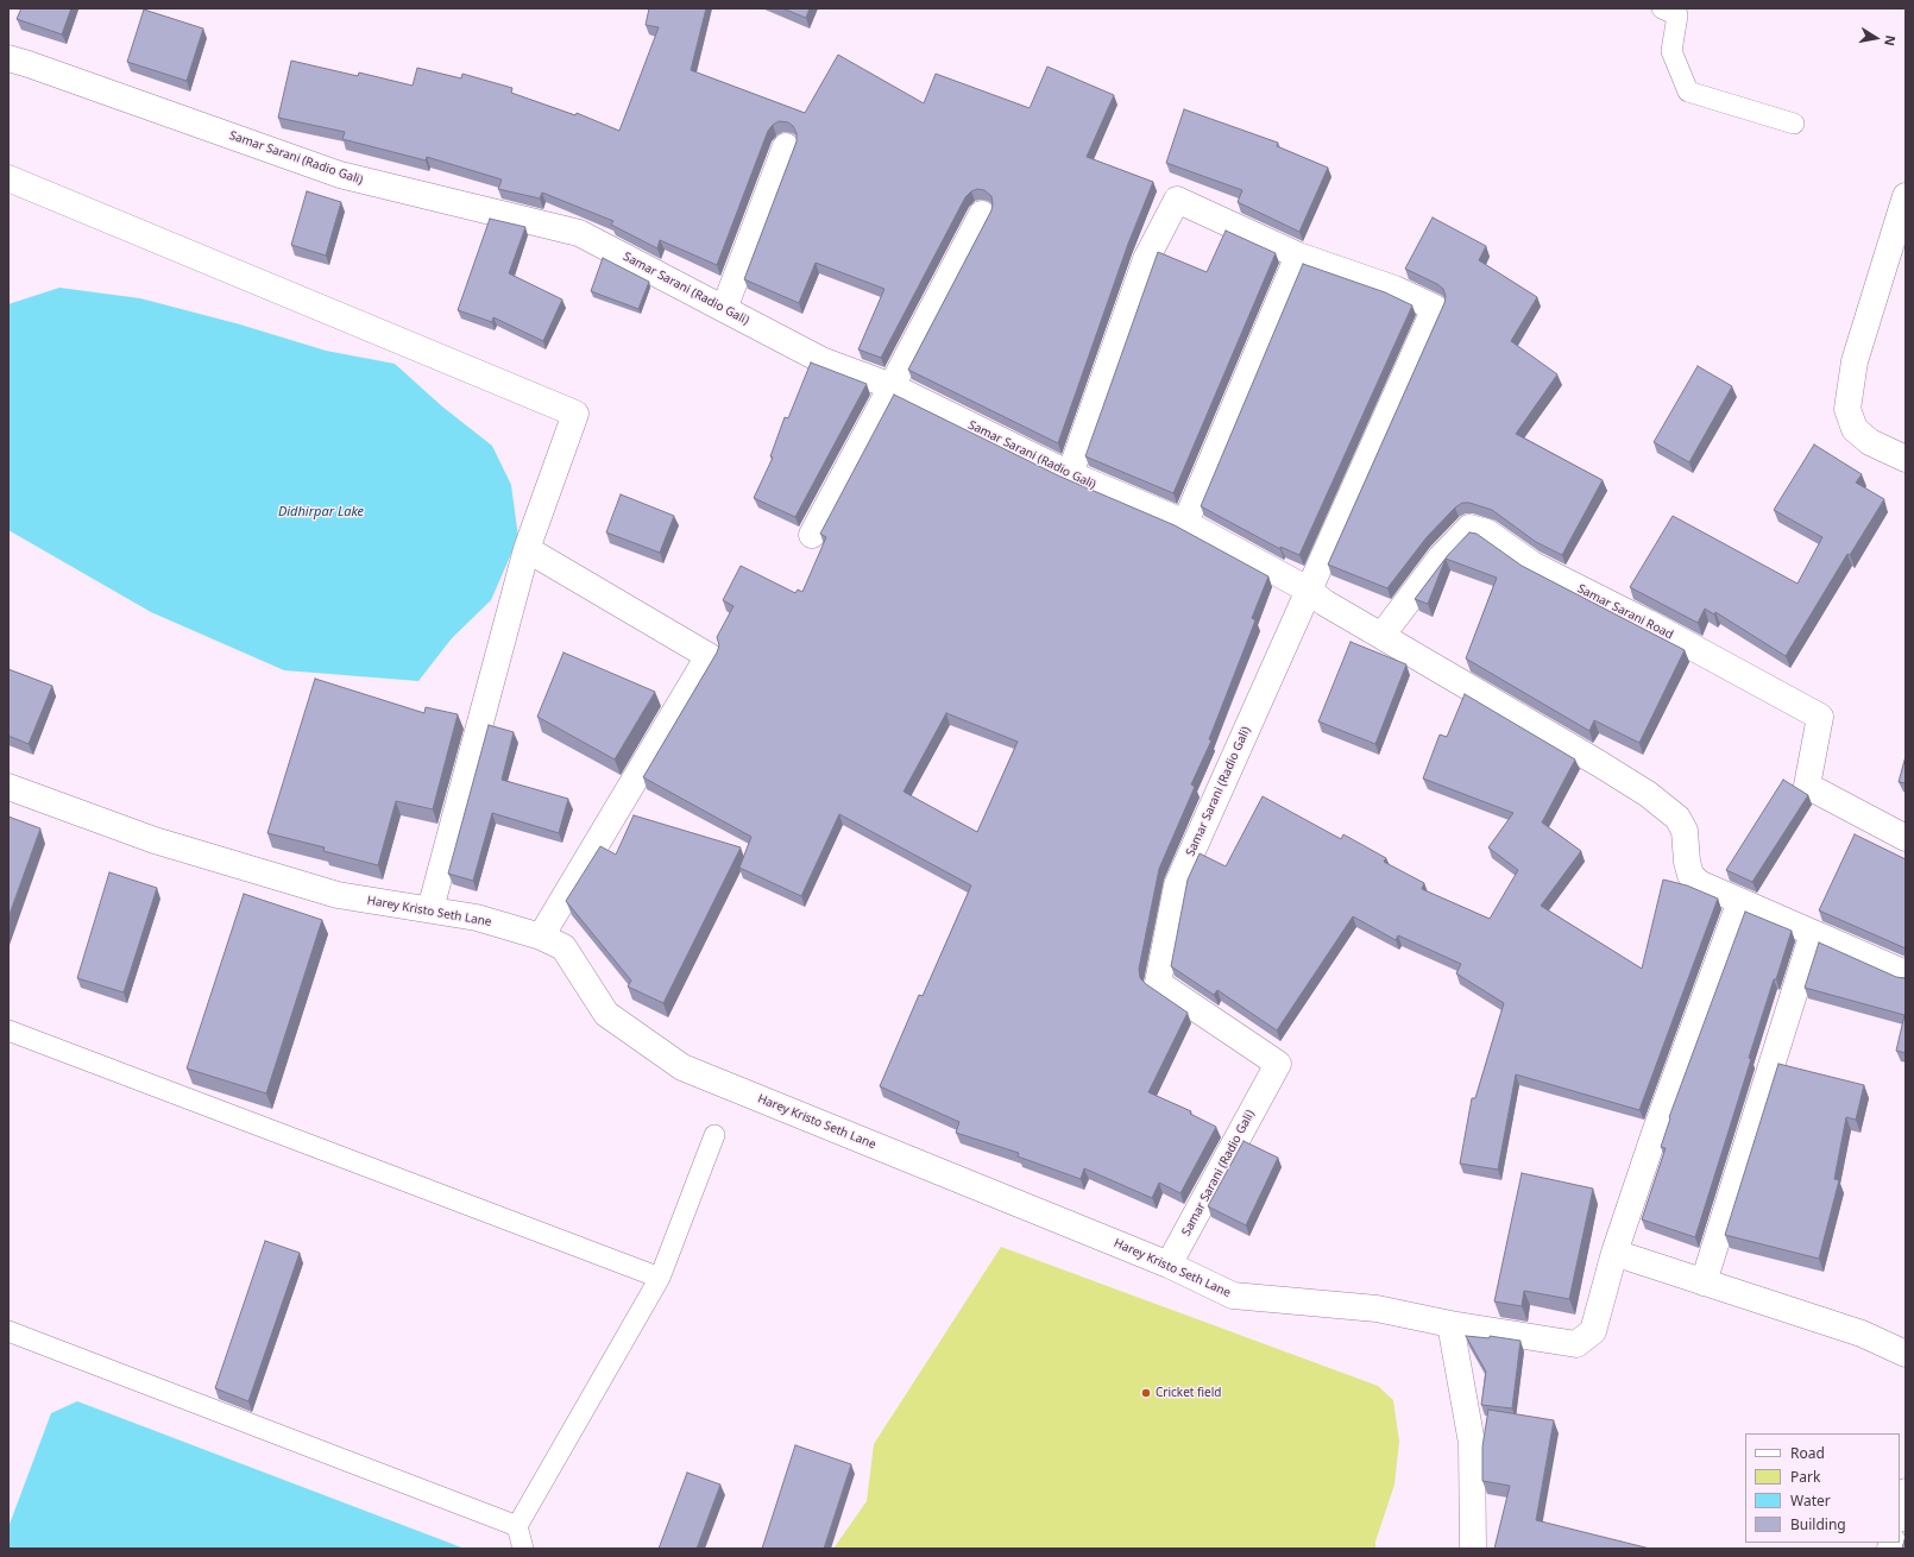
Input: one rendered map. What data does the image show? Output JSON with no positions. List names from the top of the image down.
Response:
{
  "streets": {
    "street": ["Samar Sarani (Radio Gali)", "Samar Sarani Road", "Harey Kristo Seth Lane"]
  },
  "crossings": [
    ["Samar Sarani (Radio Gali)", "Harey Kristo Seth Lane"]
  ],
  "water": ["Didhirpar Lake"],
  "places": ["Cricket field"],
  "legend": [
    "Road",
    "Park",
    "Water",
    "Building"
  ],
  "north": "right"
}
